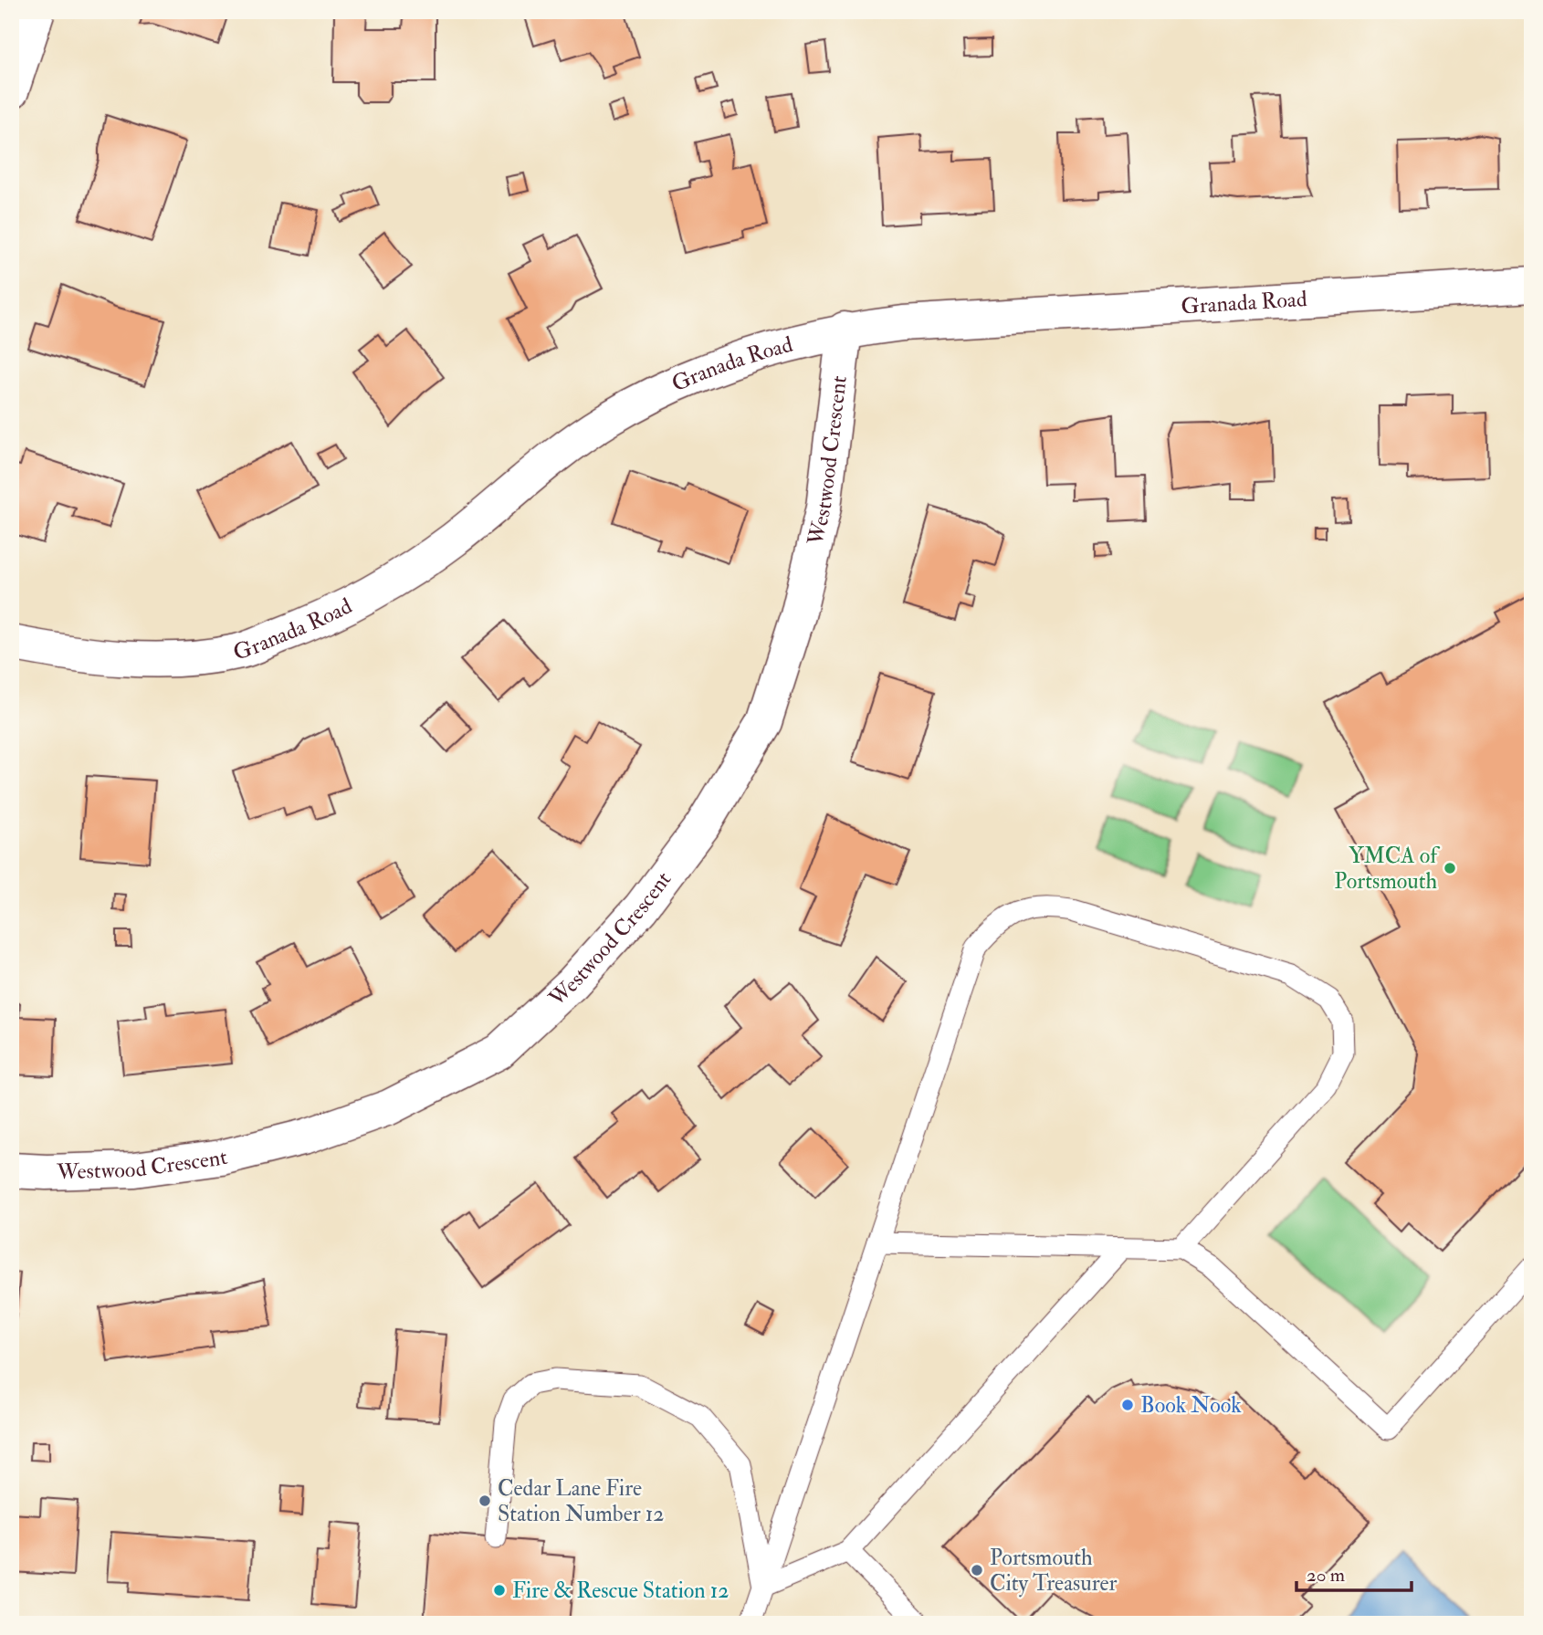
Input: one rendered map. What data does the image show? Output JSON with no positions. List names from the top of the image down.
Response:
{
  "streets": {
    "street": ["Granada Road", "Westwood Crescent"]
  },
  "crossings": [
    ["Granada Road", "Westwood Crescent"]
  ],
  "places": [
    "YMCA of Portsmouth",
    "Book Nook",
    "Cedar Lane Fire Station Number 12",
    "Portsmouth City Treasurer",
    "Fire & Rescue Station 12"
  ],
  "scale_bar": "20 m"
}
